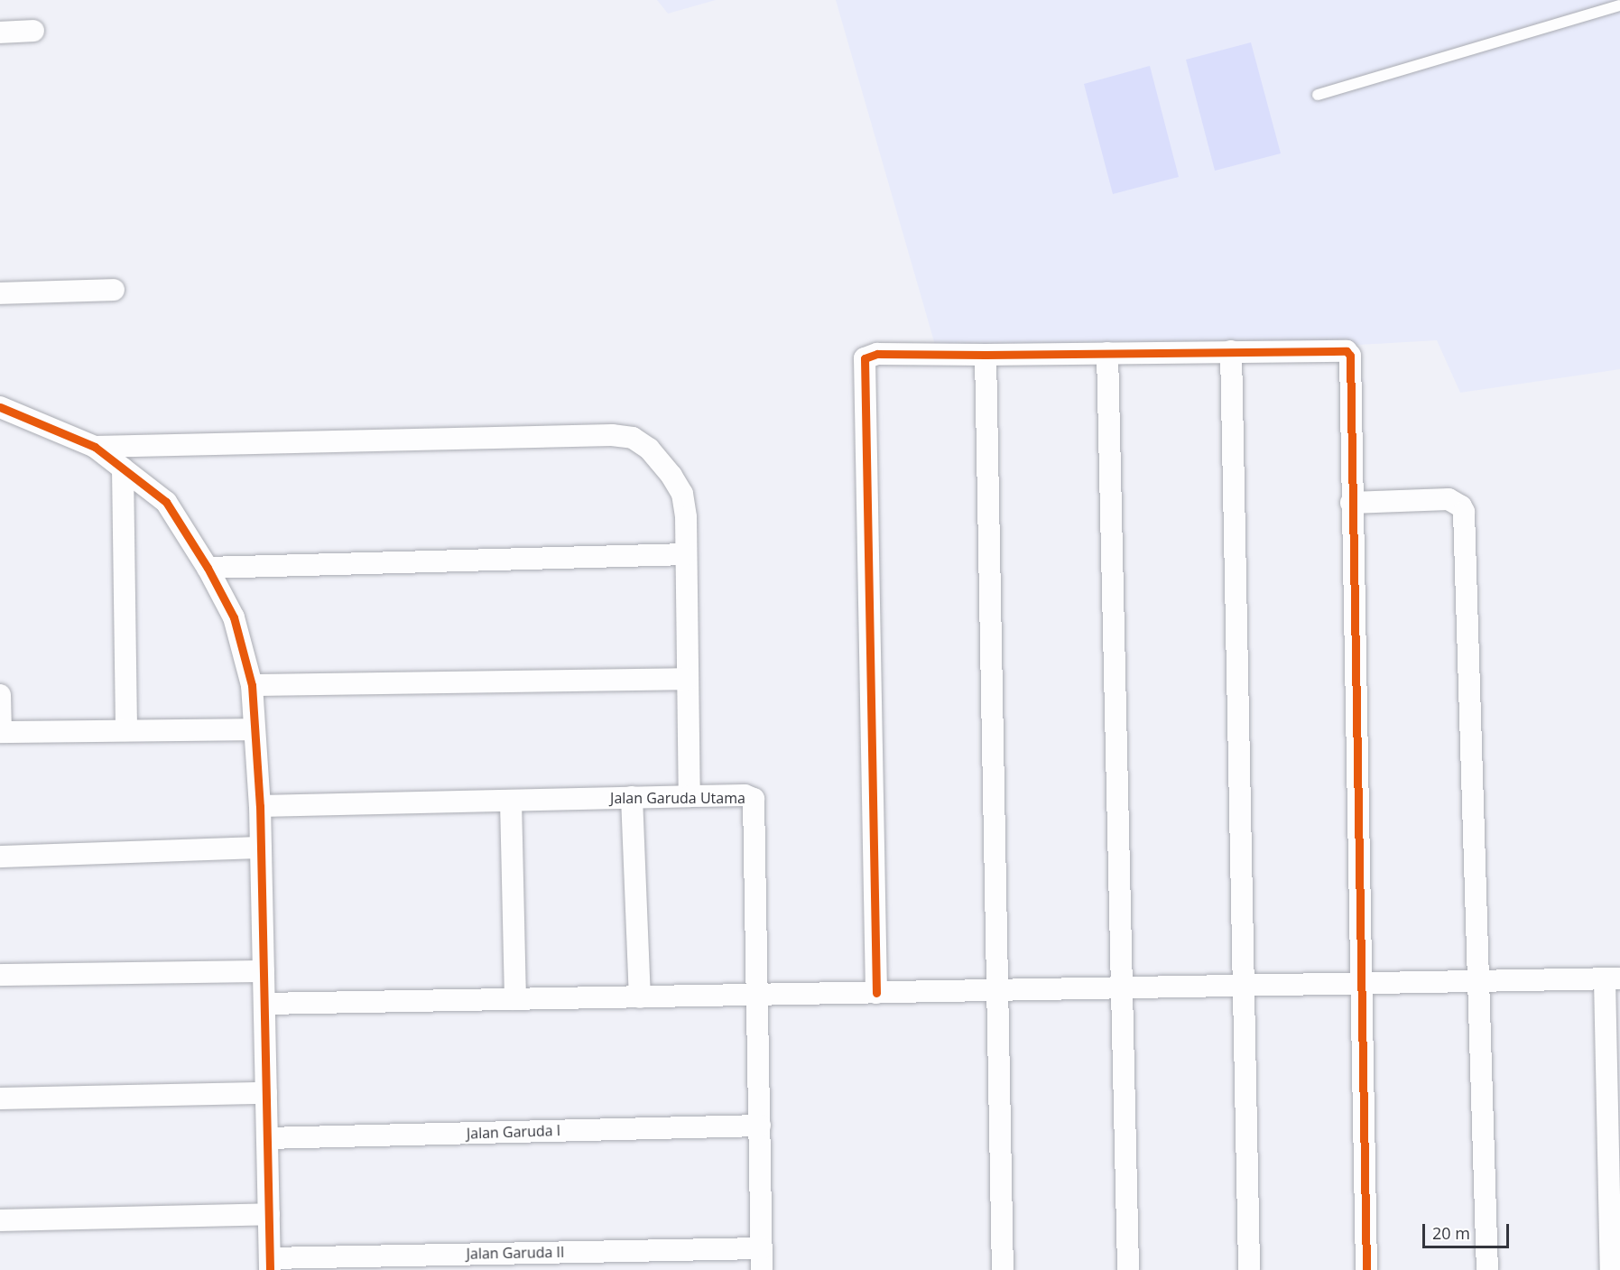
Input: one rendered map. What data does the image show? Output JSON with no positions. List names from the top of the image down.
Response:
{
  "streets": {
    "street": ["Jalan Garuda Utama", "Jalan Garuda I", "Jalan Garuda II"]
  },
  "crossings": [
    ["Jalan Garuda Utama", "Jalan Garuda I"],
    ["Jalan Garuda Utama", "Jalan Garuda II"]
  ],
  "scale_bar": "20 m"
}
